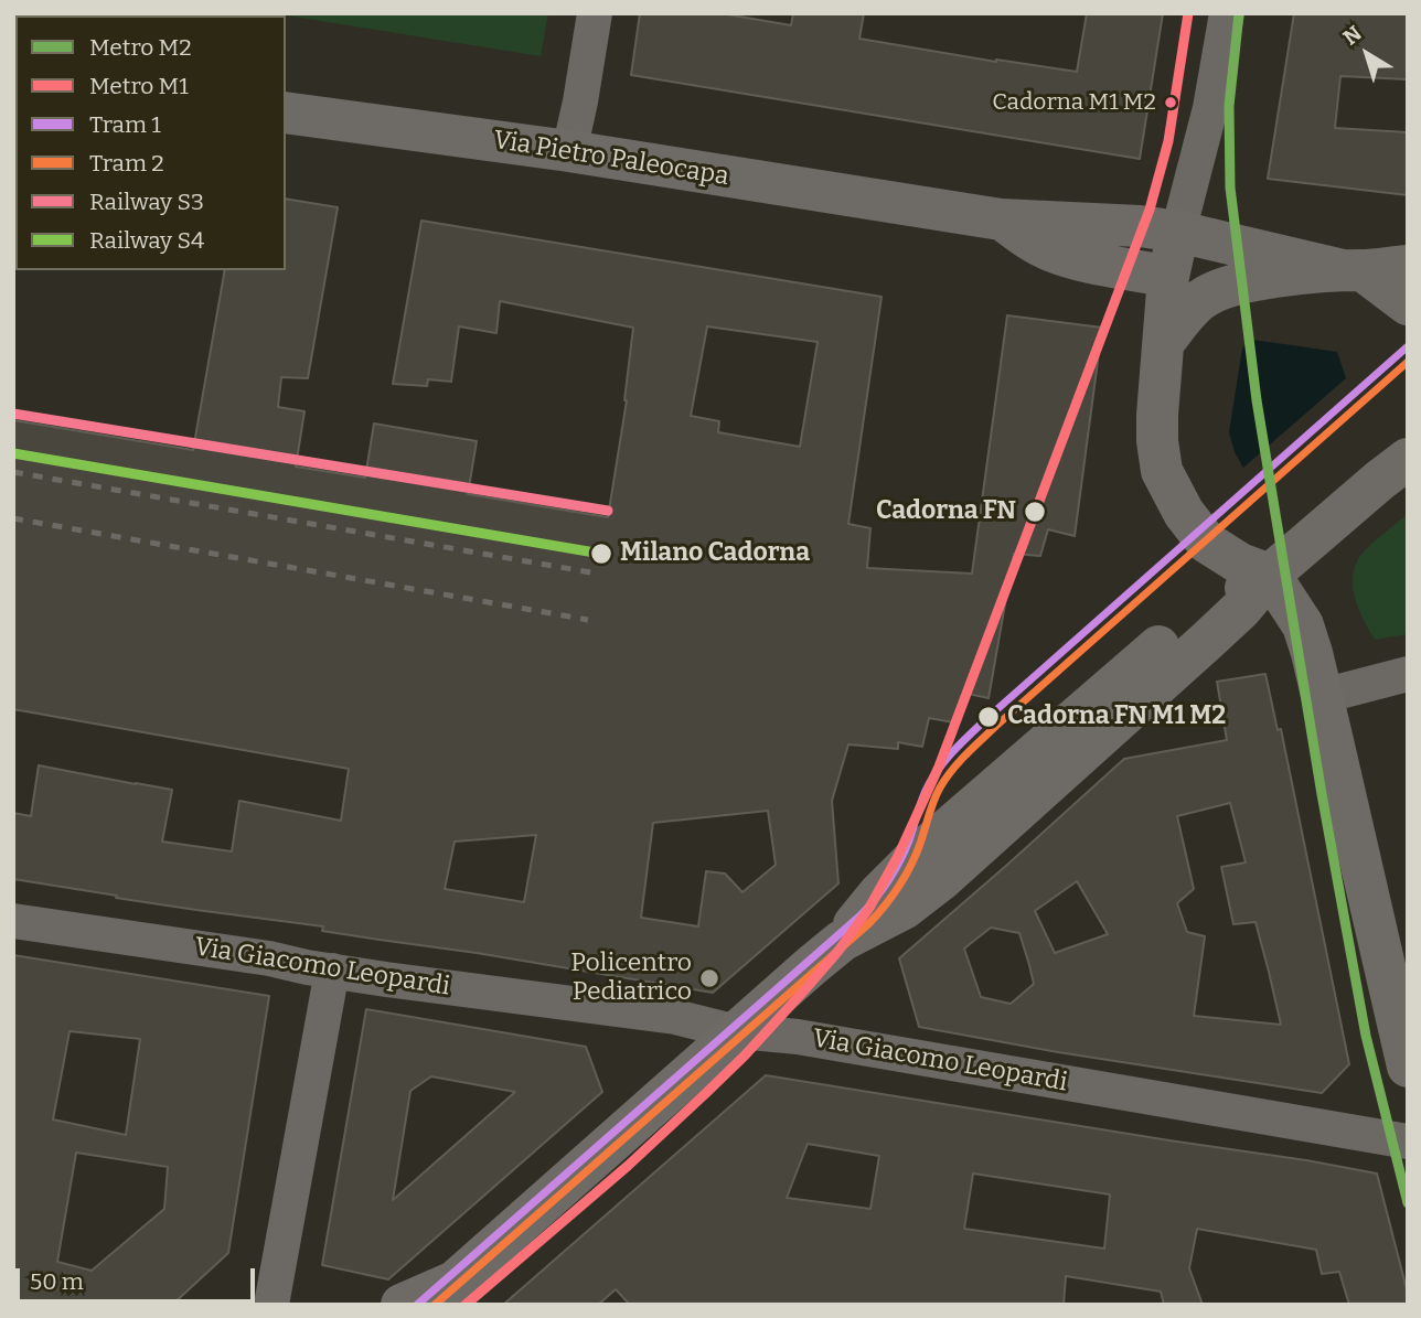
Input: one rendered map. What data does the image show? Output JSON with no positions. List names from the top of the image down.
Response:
{
  "streets": {
    "street": ["Via Pietro Paleocapa", "Via Giacomo Leopardi"]
  },
  "places": [
    "Cadorna M1 M2",
    "Cadorna FN",
    "Milano Cadorna",
    "Cadorna FN M1 M2",
    "Policentro Pediatrico"
  ],
  "lines": [
    "metro line M2",
    "metro line M1",
    "tram line 1",
    "tram line 2",
    "rail line S3",
    "rail line S4"
  ],
  "legend": [
    "Metro M2",
    "Metro M1",
    "Tram 1",
    "Tram 2",
    "Railway S3",
    "Railway S4"
  ],
  "scale_bar": "50 m",
  "north": "top left"
}
